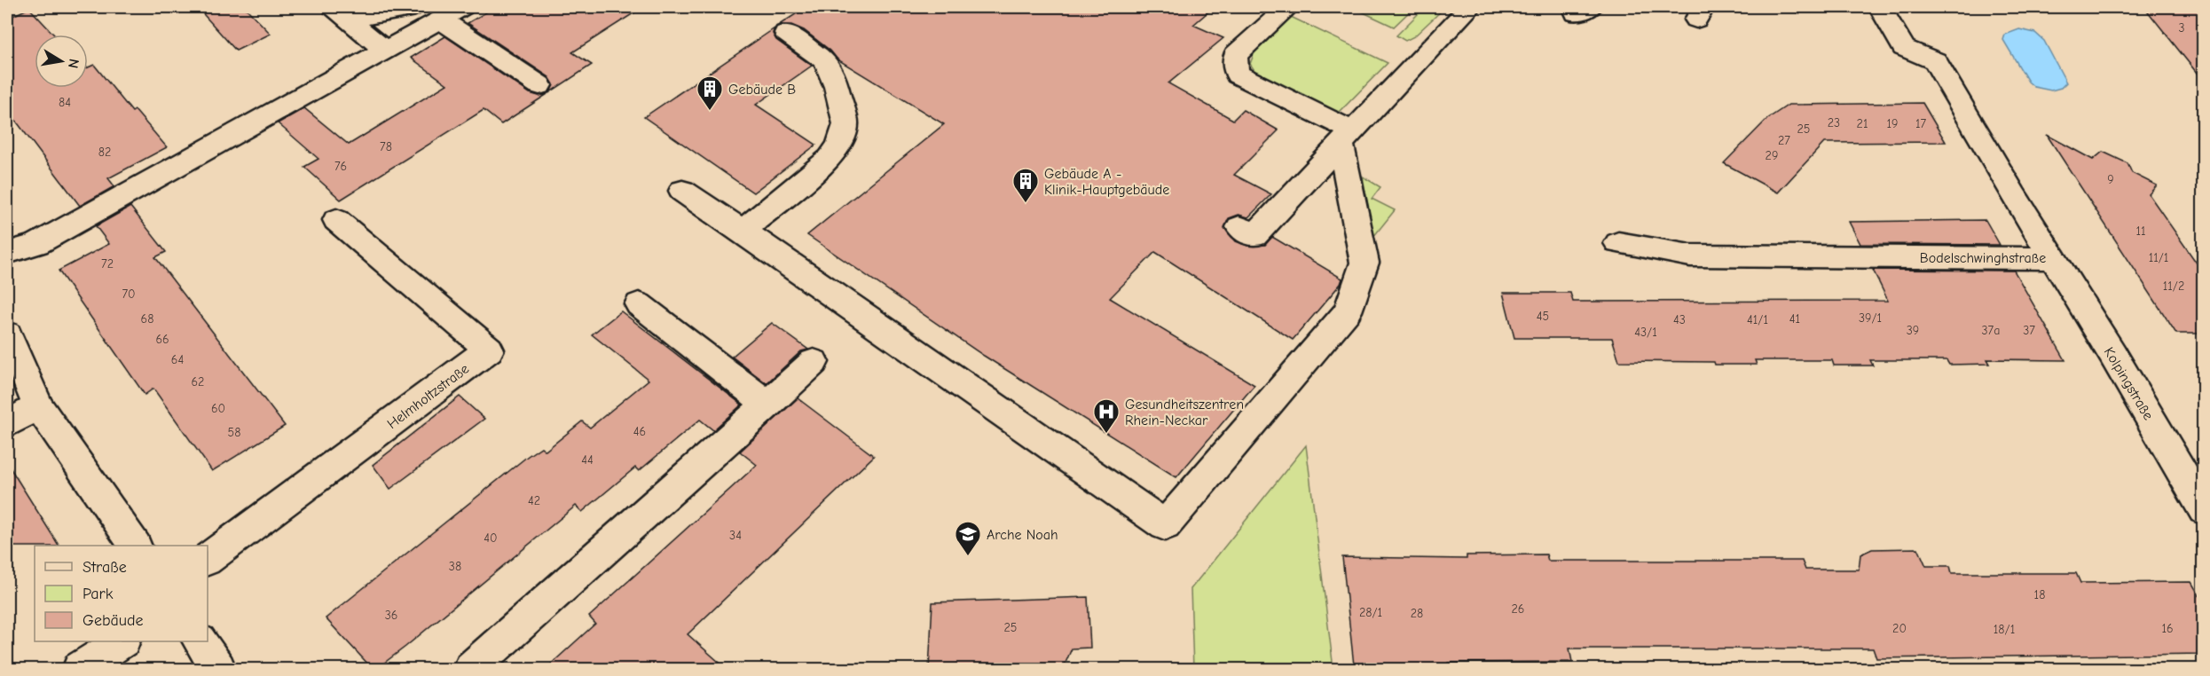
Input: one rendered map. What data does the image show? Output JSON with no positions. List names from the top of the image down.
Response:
{
  "streets": {
    "street": ["Bodelschwinghstraße", "Kolpingstraße", "Helmholtzstraße"]
  },
  "crossings": [
    ["Bodelschwinghstraße", "Kolpingstraße"]
  ],
  "places": {
    "building": ["Gebäude B", "Gebäude A - Klinik-Hauptgebäude"],
    "hospital": ["Gesundheitszentren Rhein-Neckar"],
    "school or university": ["Arche Noah"]
  },
  "house_numbers": [
    "3",
    "84",
    "23",
    "21",
    "19",
    "17",
    "25",
    "27",
    "78",
    "82",
    "29",
    "76",
    "9",
    "11",
    "11/1",
    "72",
    "11/2",
    "70",
    "45",
    "39/1",
    "68",
    "41",
    "43",
    "41/1",
    "39",
    "37a",
    "37",
    "43/1",
    "66",
    "64",
    "62",
    "60",
    "46",
    "58",
    "44",
    "42",
    "34",
    "40",
    "38",
    "18",
    "26",
    "28/1",
    "28",
    "36",
    "25",
    "20",
    "16",
    "18/1"
  ],
  "legend": ["Straße", "Park", "Gebäude"],
  "north": "right"
}
